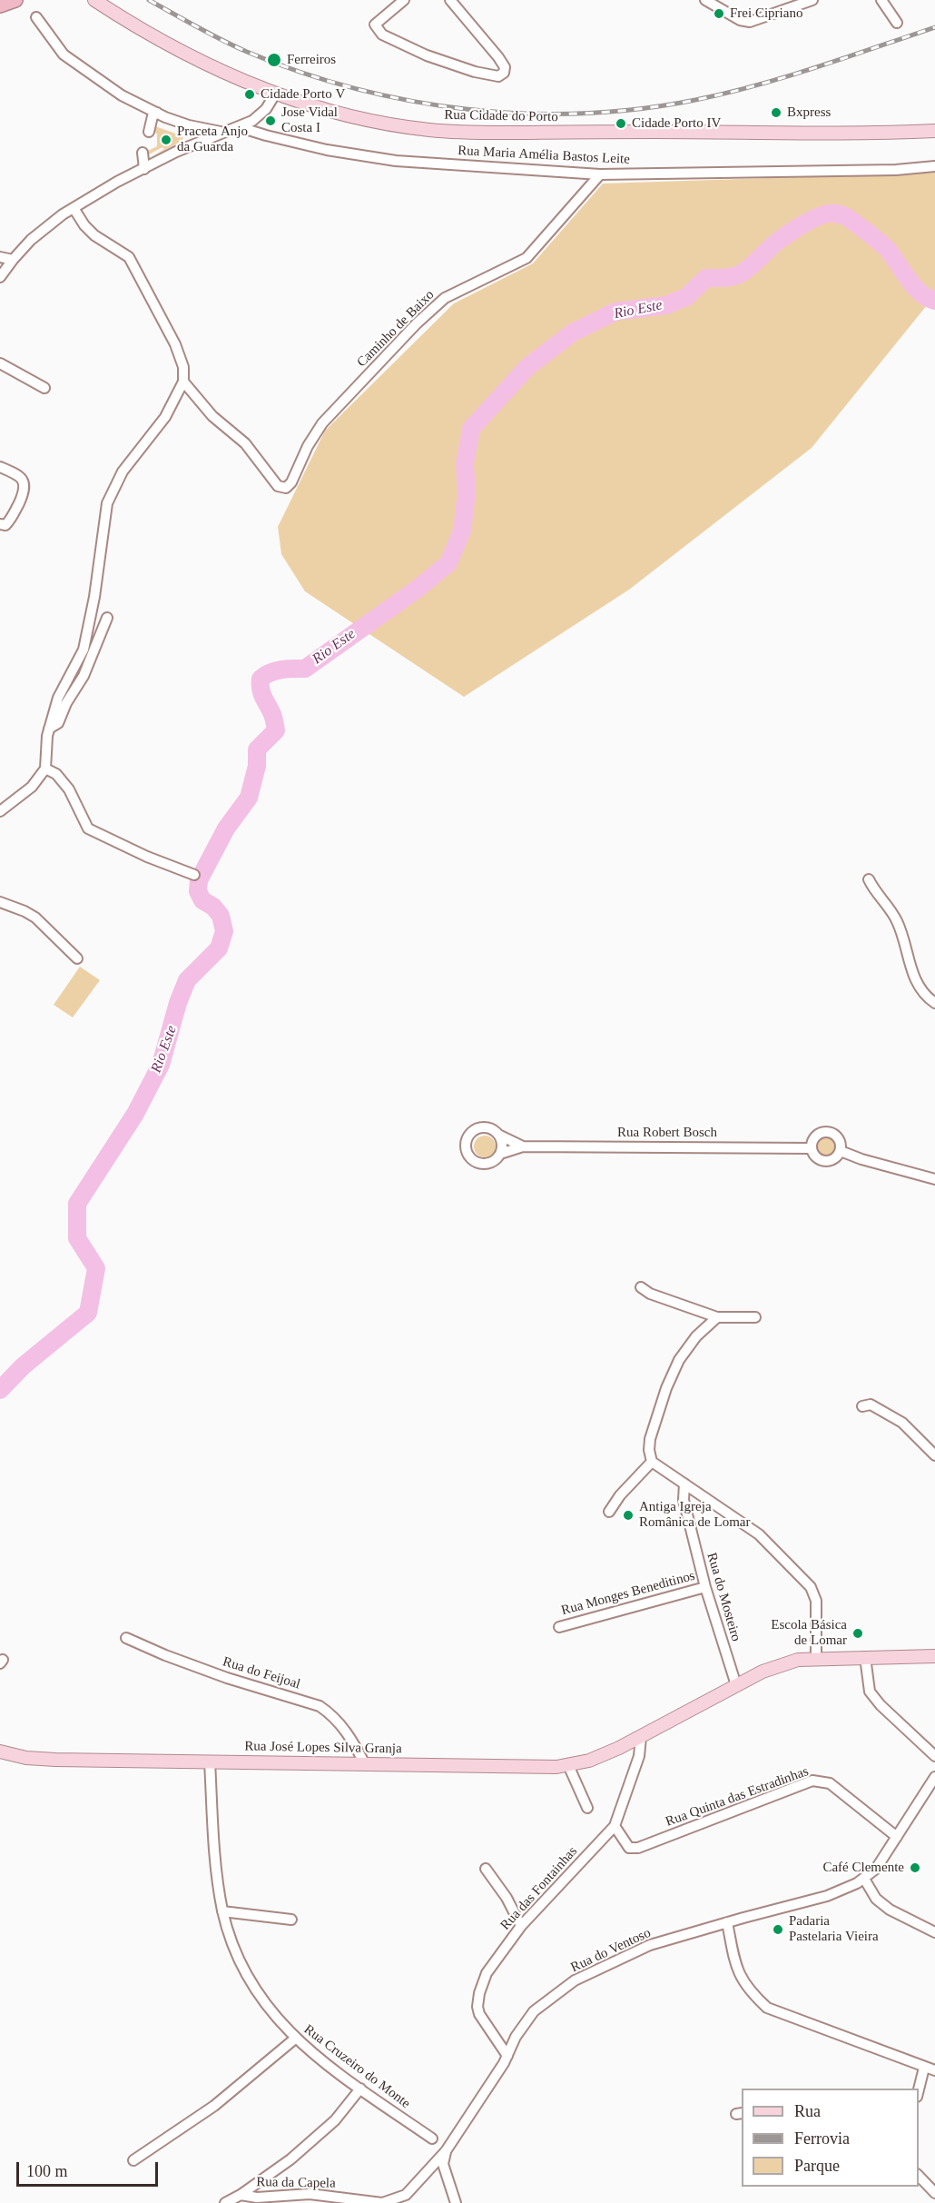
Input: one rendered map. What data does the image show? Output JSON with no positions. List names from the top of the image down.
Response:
{
  "streets": {
    "main road": ["Rua Cidade do Porto", "Rua José Lopes Silva Granja"],
    "street": [
      "Rua Maria Amélia Bastos Leite",
      "Caminho de Baixo",
      "Rua Robert Bosch",
      "Rua Monges Beneditinos",
      "Rua do Mosteiro",
      "Rua do Feijoal",
      "Rua Quinta das Estradinhas",
      "Rua das Fontainhas",
      "Rua do Ventoso",
      "Rua Cruzeiro do Monte",
      "Rua da Capela"
    ]
  },
  "crossings": [
    ["Rua Maria Amélia Bastos Leite", "Caminho de Baixo"],
    ["Rua Monges Beneditinos", "Rua do Mosteiro"],
    ["Rua do Mosteiro", "Rua José Lopes Silva Granja"],
    ["Rua do Feijoal", "Rua José Lopes Silva Granja"],
    ["Rua José Lopes Silva Granja", "Rua das Fontainhas"],
    ["Rua José Lopes Silva Granja", "Rua Cruzeiro do Monte"],
    ["Rua Quinta das Estradinhas", "Rua das Fontainhas"],
    ["Rua das Fontainhas", "Rua do Ventoso"],
    ["Rua do Ventoso", "Rua da Capela"]
  ],
  "water": ["Rio Este"],
  "places": [
    "Frei Cipriano",
    "Ferreiros",
    "Cidade Porto V",
    "Bxpress",
    "Jose Vidal Costa I",
    "Cidade Porto IV",
    "Praceta Anjo da Guarda",
    "Antiga Igreja Românica de Lomar",
    "Escola Básica de Lomar",
    "Café Clemente",
    "Padaria Pastelaria Vieira"
  ],
  "legend": ["Rua", "Ferrovia", "Parque"],
  "scale_bar": "100 m"
}
